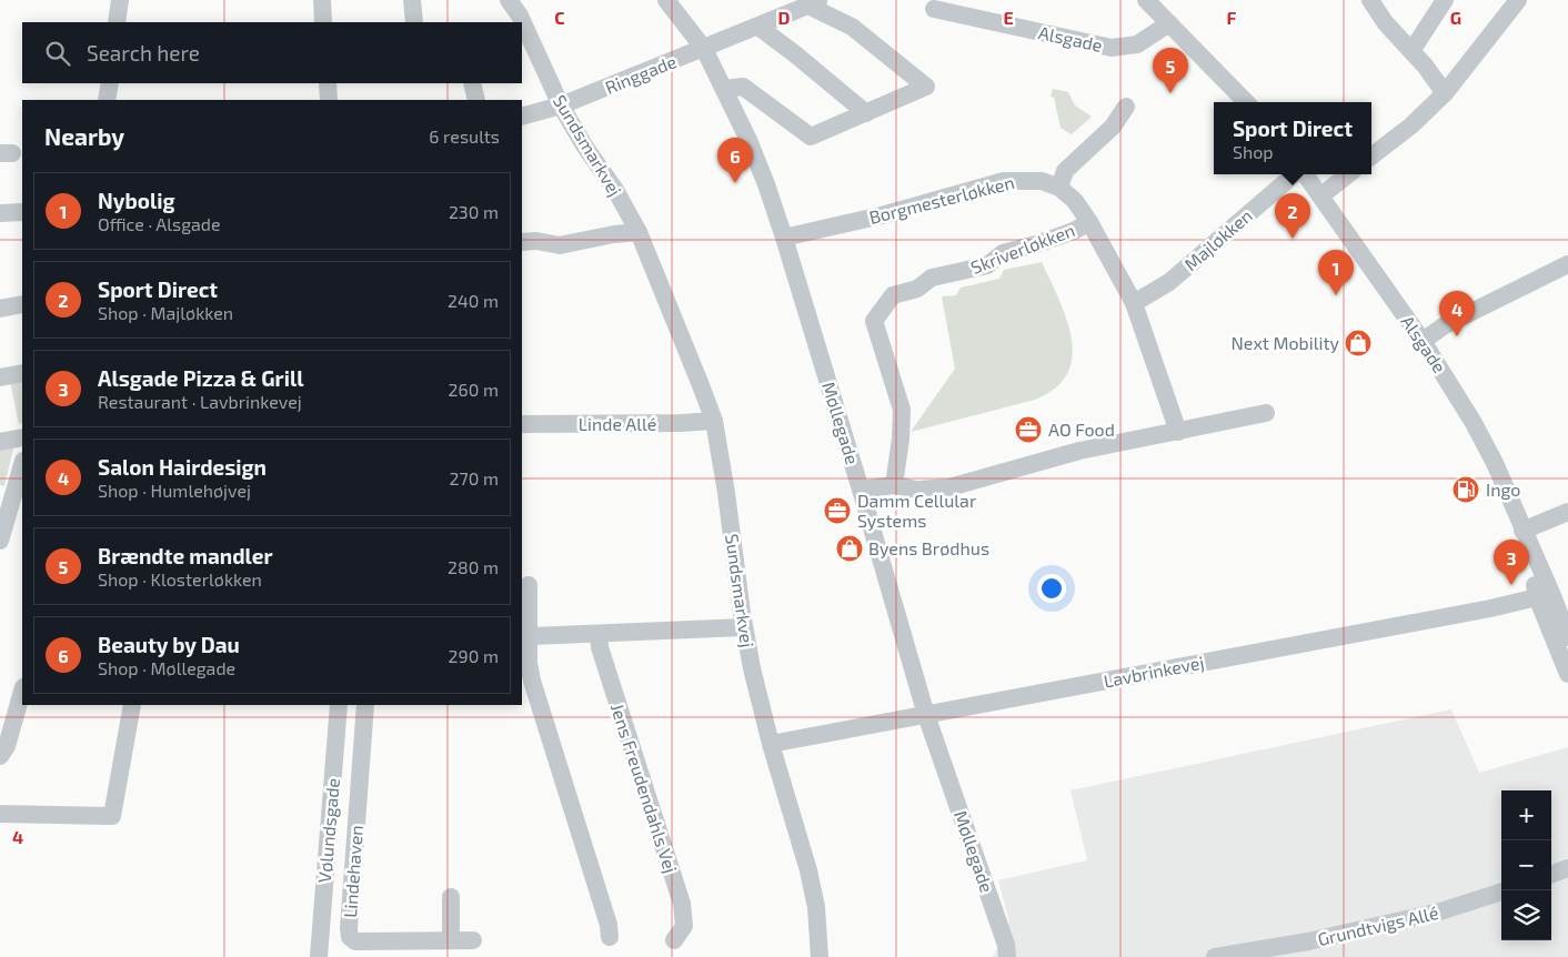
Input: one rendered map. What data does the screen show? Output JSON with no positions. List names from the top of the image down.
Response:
{
  "streets": {
    "street": [
      "Alsgade",
      "Ringgade",
      "Sundsmarkvej",
      "Borgmesterløkken",
      "Majløkken",
      "Skriverløkken",
      "Møllegade",
      "Linde Allé",
      "Lavbrinkevej",
      "Jens Freudendahls Vej",
      "Vølundsgade",
      "Lindehaven",
      "Grundtvigs Allé"
    ]
  },
  "crossings": [
    ["Alsgade", "Lavbrinkevej"],
    ["Ringgade", "Sundsmarkvej"],
    ["Ringgade", "Møllegade"],
    ["Sundsmarkvej", "Linde Allé"],
    ["Sundsmarkvej", "Lavbrinkevej"],
    ["Borgmesterløkken", "Møllegade"],
    ["Møllegade", "Lavbrinkevej"]
  ],
  "places": {
    "shop": ["Next Mobility", "Byens Brødhus"],
    "office": ["AO Food", "Damm Cellular Systems"],
    "fuel station": ["Ingo"]
  },
  "page": {
    "search": "Search here",
    "pins": [
      "5",
      "6",
      "2",
      "1",
      "4",
      "3"
    ],
    "heading": ["Nearby", "6 results"],
    "popup": ["Sport Direct", "Shop"],
    "list": [
      {
        "mark": "1",
        "name": "Nybolig",
        "note": "Office · Alsgade",
        "value": "230 m"
      },
      {
        "mark": "2",
        "name": "Sport Direct",
        "note": "Shop · Majløkken",
        "value": "240 m"
      },
      {
        "mark": "3",
        "name": "Alsgade Pizza & Grill",
        "note": "Restaurant · Lavbrinkevej",
        "value": "260 m"
      },
      {
        "mark": "4",
        "name": "Salon Hairdesign",
        "note": "Shop · Humlehøjvej",
        "value": "270 m"
      },
      {
        "mark": "5",
        "name": "Brændte mandler",
        "note": "Shop · Klosterløkken",
        "value": "280 m"
      },
      {
        "mark": "6",
        "name": "Beauty by Dau",
        "note": "Shop · Møllegade",
        "value": "290 m"
      }
    ],
    "map_buttons": ["+", "−"]
  },
  "grid": {
    "columns": [
      "C",
      "D",
      "E",
      "F",
      "G"
    ],
    "rows": ["4"]
  }
}
